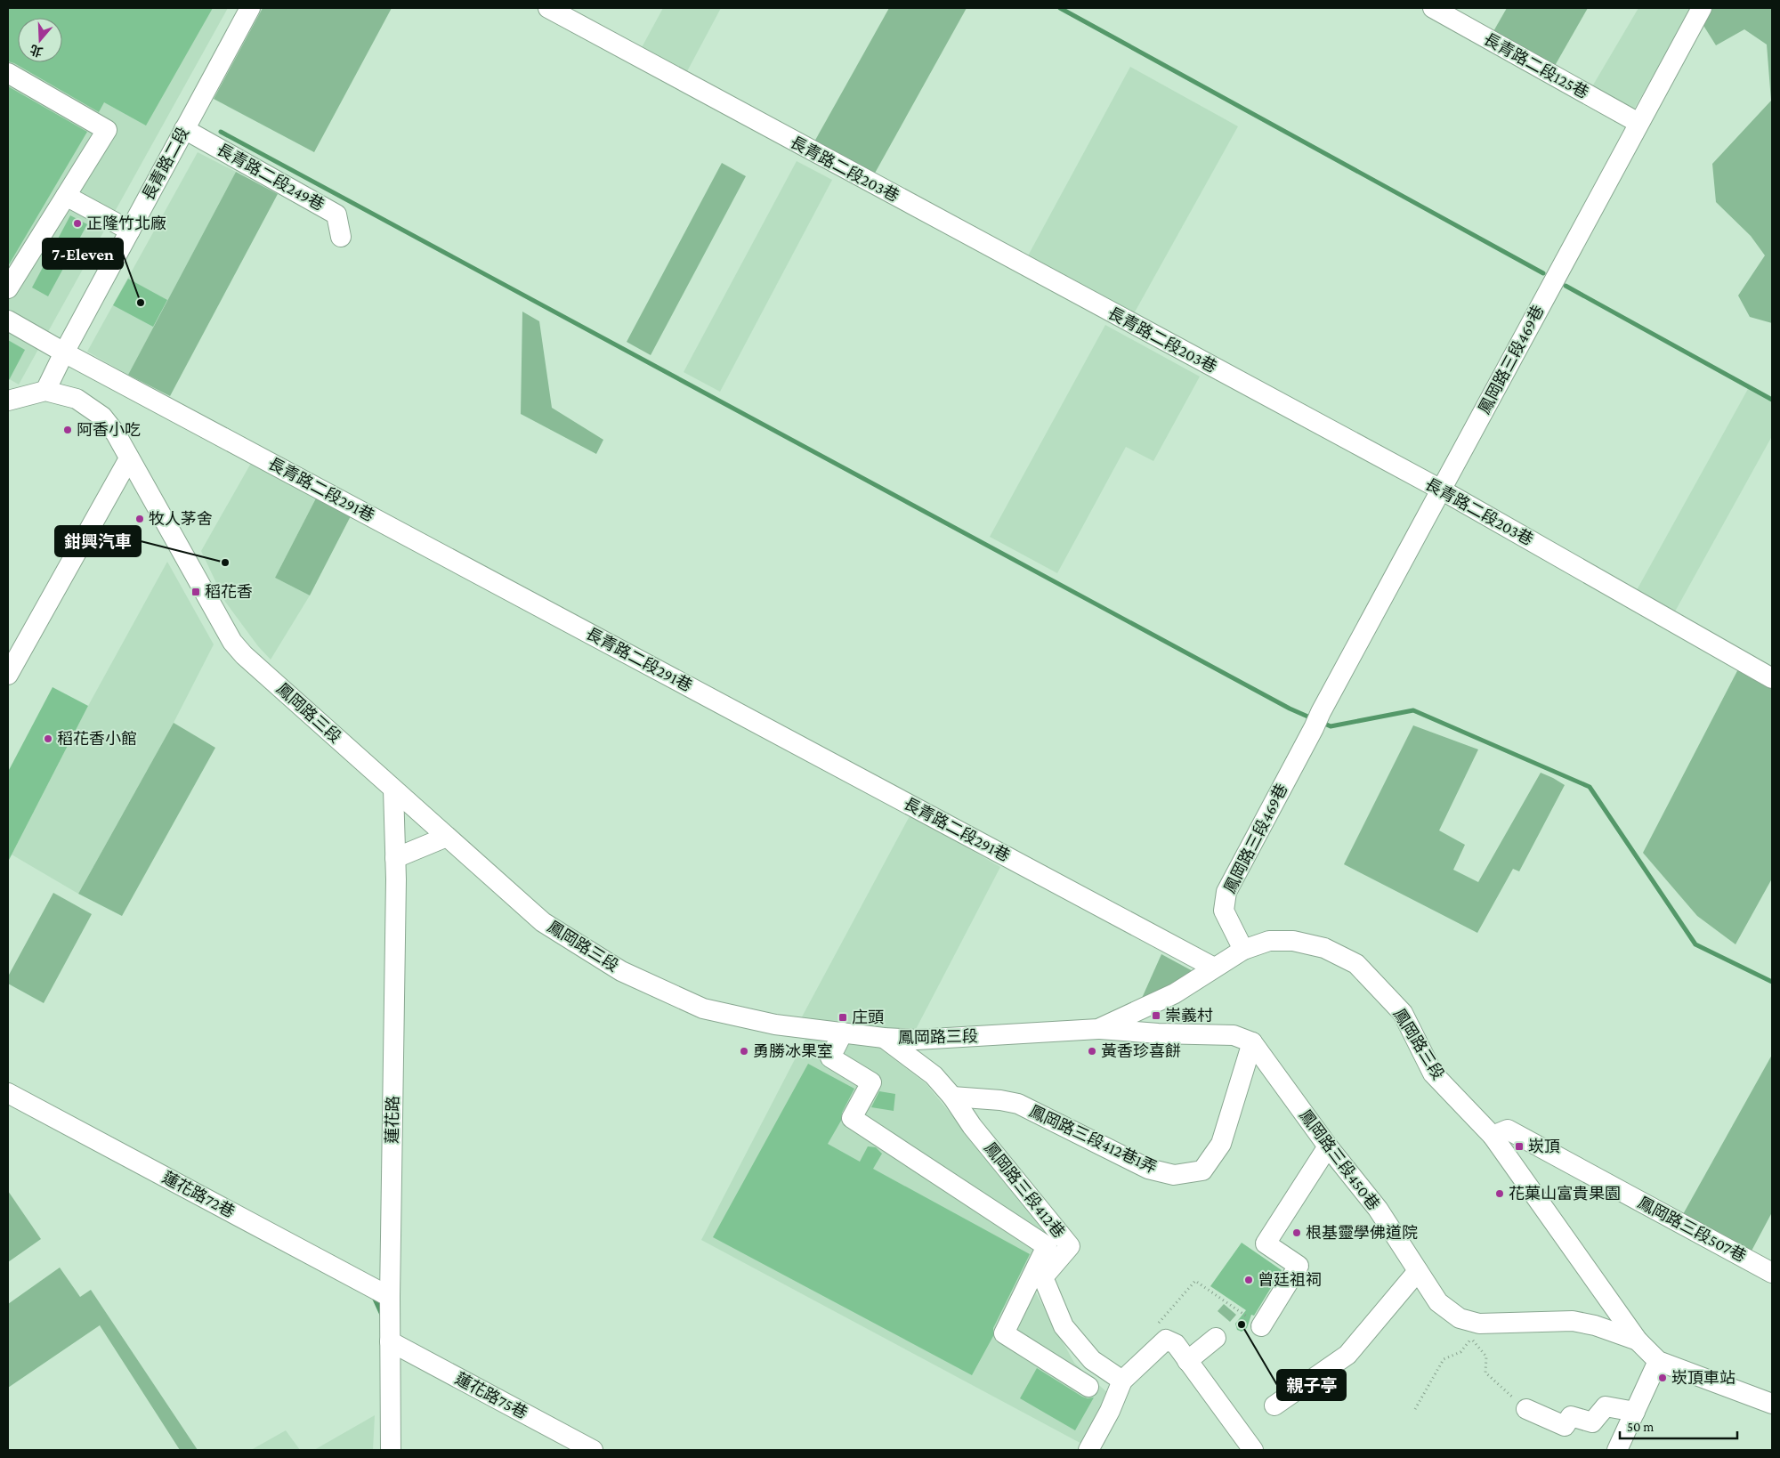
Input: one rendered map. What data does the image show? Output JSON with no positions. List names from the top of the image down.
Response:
{
  "streets": {
    "street": [
      "長青路二段125巷",
      "長青路二段",
      "長青路二段203巷",
      "長青路二段249巷",
      "鳳岡路三段469巷",
      "長青路二段291巷",
      "鳳岡路三段",
      "蓮花路",
      "鳳岡路三段412巷1弄",
      "鳳岡路三段450巷",
      "鳳岡路三段412巷",
      "蓮花路72巷",
      "鳳岡路三段507巷",
      "蓮花路75巷"
    ]
  },
  "crossings": [
    ["長青路二段125巷", "鳳岡路三段469巷"],
    ["長青路二段", "長青路二段249巷"],
    ["長青路二段", "長青路二段291巷"],
    ["長青路二段", "鳳岡路三段"],
    ["長青路二段203巷", "鳳岡路三段469巷"],
    ["鳳岡路三段469巷", "鳳岡路三段"],
    ["長青路二段291巷", "鳳岡路三段"],
    ["鳳岡路三段", "蓮花路"],
    ["鳳岡路三段", "鳳岡路三段450巷"],
    ["鳳岡路三段", "鳳岡路三段412巷"],
    ["鳳岡路三段", "鳳岡路三段507巷"],
    ["蓮花路", "蓮花路72巷"],
    ["蓮花路", "蓮花路75巷"],
    ["鳳岡路三段412巷1弄", "鳳岡路三段450巷"],
    ["鳳岡路三段412巷1弄", "鳳岡路三段412巷"]
  ],
  "places": {
    "other": [
      "正隆竹北廠",
      "7-Eleven",
      "阿香小吃",
      "牧人茅舍",
      "鉗興汽車",
      "稻花香小館",
      "勇勝冰果室",
      "黃香珍喜餅",
      "花菓山富貴果園",
      "根基靈學佛道院",
      "曾廷祖祠",
      "親子亭",
      "崁頂車站"
    ],
    "transit": [
      "稻花香",
      "崇義村",
      "庄頭",
      "崁頂"
    ]
  },
  "scale_bar": "50 m",
  "north": "bottom"
}
